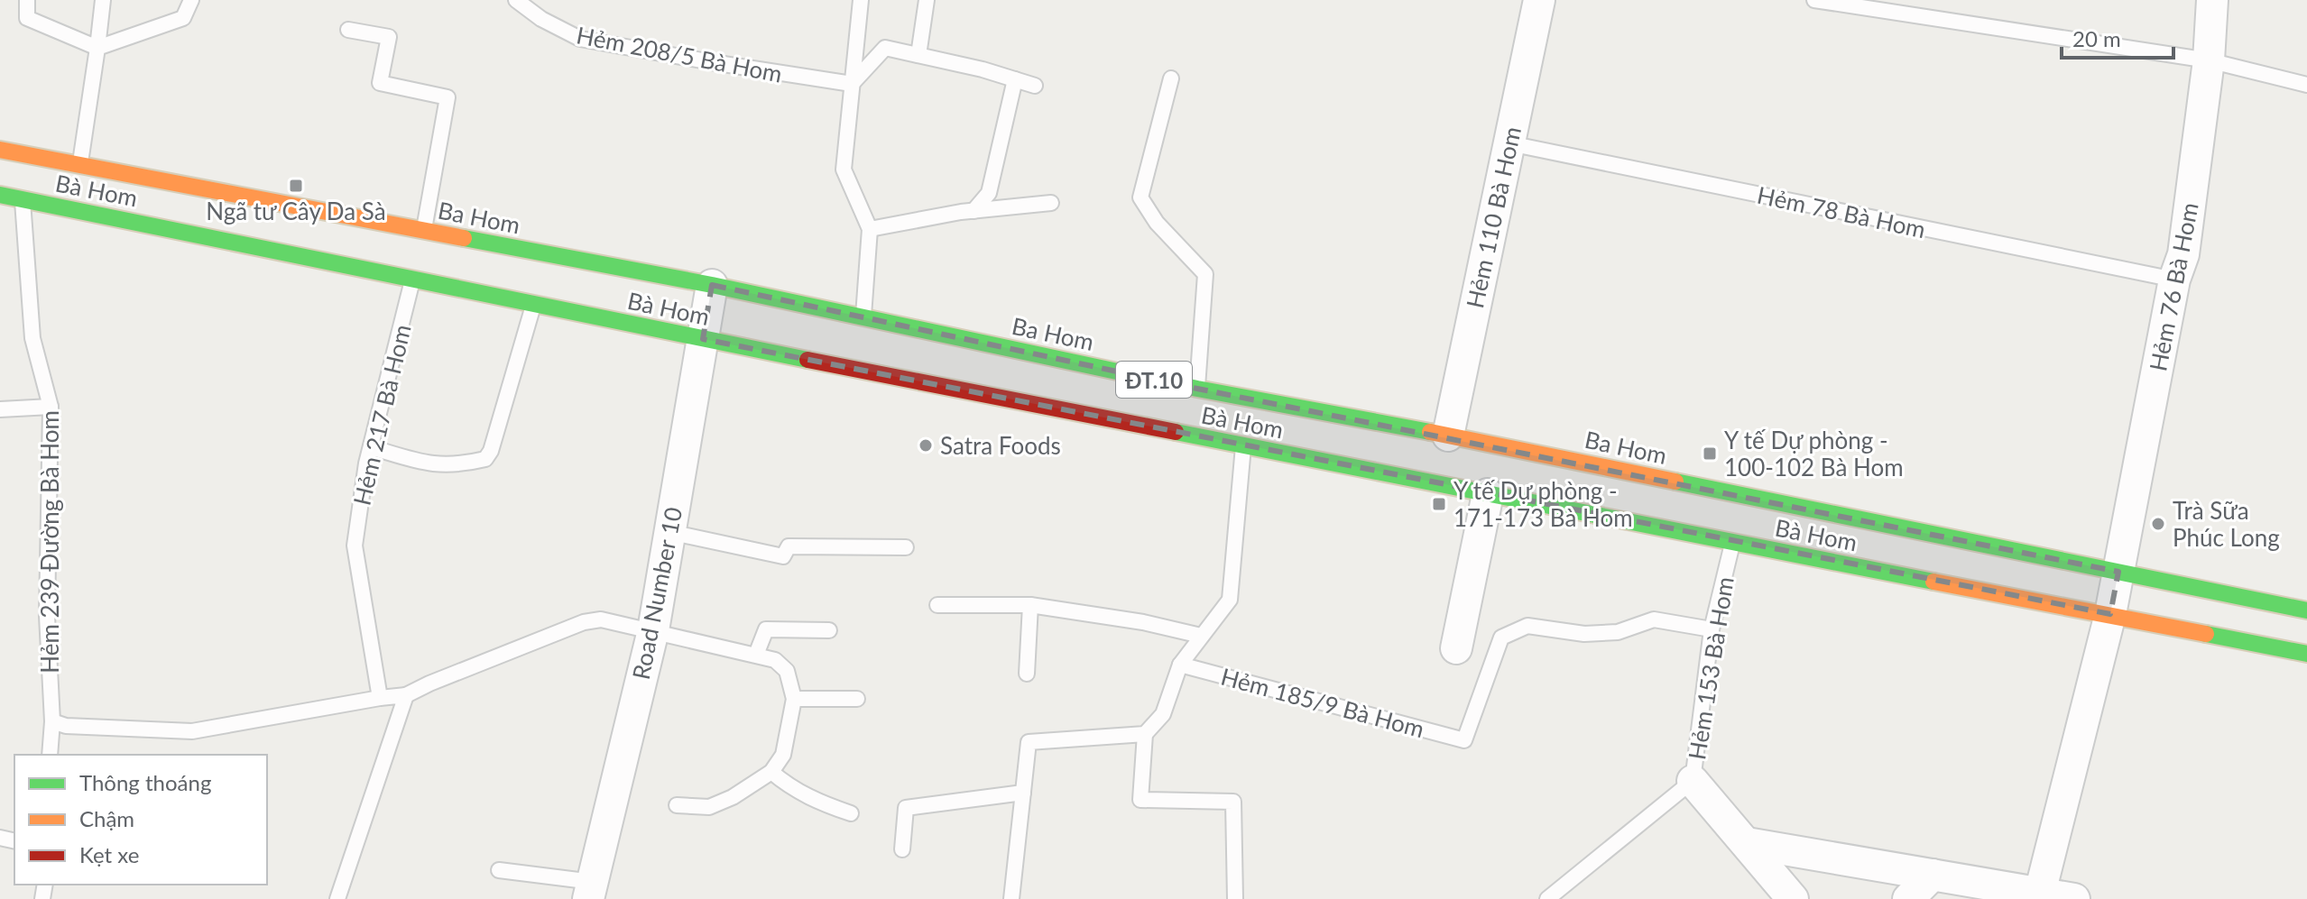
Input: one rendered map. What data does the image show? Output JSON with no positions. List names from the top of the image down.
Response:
{
  "streets": {
    "main road": ["Bà Hom", "Ba Hom", "ĐT.10"],
    "street": ["Hẻm 110 Bà Hom", "Hẻm 76 Bà Hom", "Road Number 10"],
    "lane": [
      "Hẻm 208/5 Bà Hom",
      "Hẻm 78 Bà Hom",
      "Hẻm 217 Bà Hom",
      "Hẻm 239 Đường Bà Hom",
      "Hẻm 153 Bà Hom",
      "Hẻm 185/9 Bà Hom"
    ]
  },
  "crossings": [
    ["Bà Hom", "Hẻm 76 Bà Hom"],
    ["Bà Hom", "Hẻm 217 Bà Hom"],
    ["Bà Hom", "Hẻm 239 Đường Bà Hom"],
    ["Bà Hom", "Road Number 10"],
    ["Bà Hom", "Hẻm 153 Bà Hom"],
    ["Hẻm 78 Bà Hom", "Hẻm 110 Bà Hom"],
    ["Hẻm 78 Bà Hom", "Hẻm 76 Bà Hom"],
    ["Ba Hom", "Hẻm 110 Bà Hom"],
    ["Ba Hom", "Hẻm 76 Bà Hom"],
    ["Ba Hom", "Road Number 10"],
    ["Hẻm 153 Bà Hom", "Hẻm 185/9 Bà Hom"]
  ],
  "places": {
    "transit": ["Ngã tư Cây Da Sà", "Y tế Dự phòng - 100-102 Bà Hom", "Y tế Dự phòng - 171-173 Bà Hom"],
    "other": ["Satra Foods", "Trà Sữa Phúc Long"]
  },
  "legend": ["Thông thoáng", "Chậm", "Kẹt xe"],
  "scale_bar": "20 m"
}
